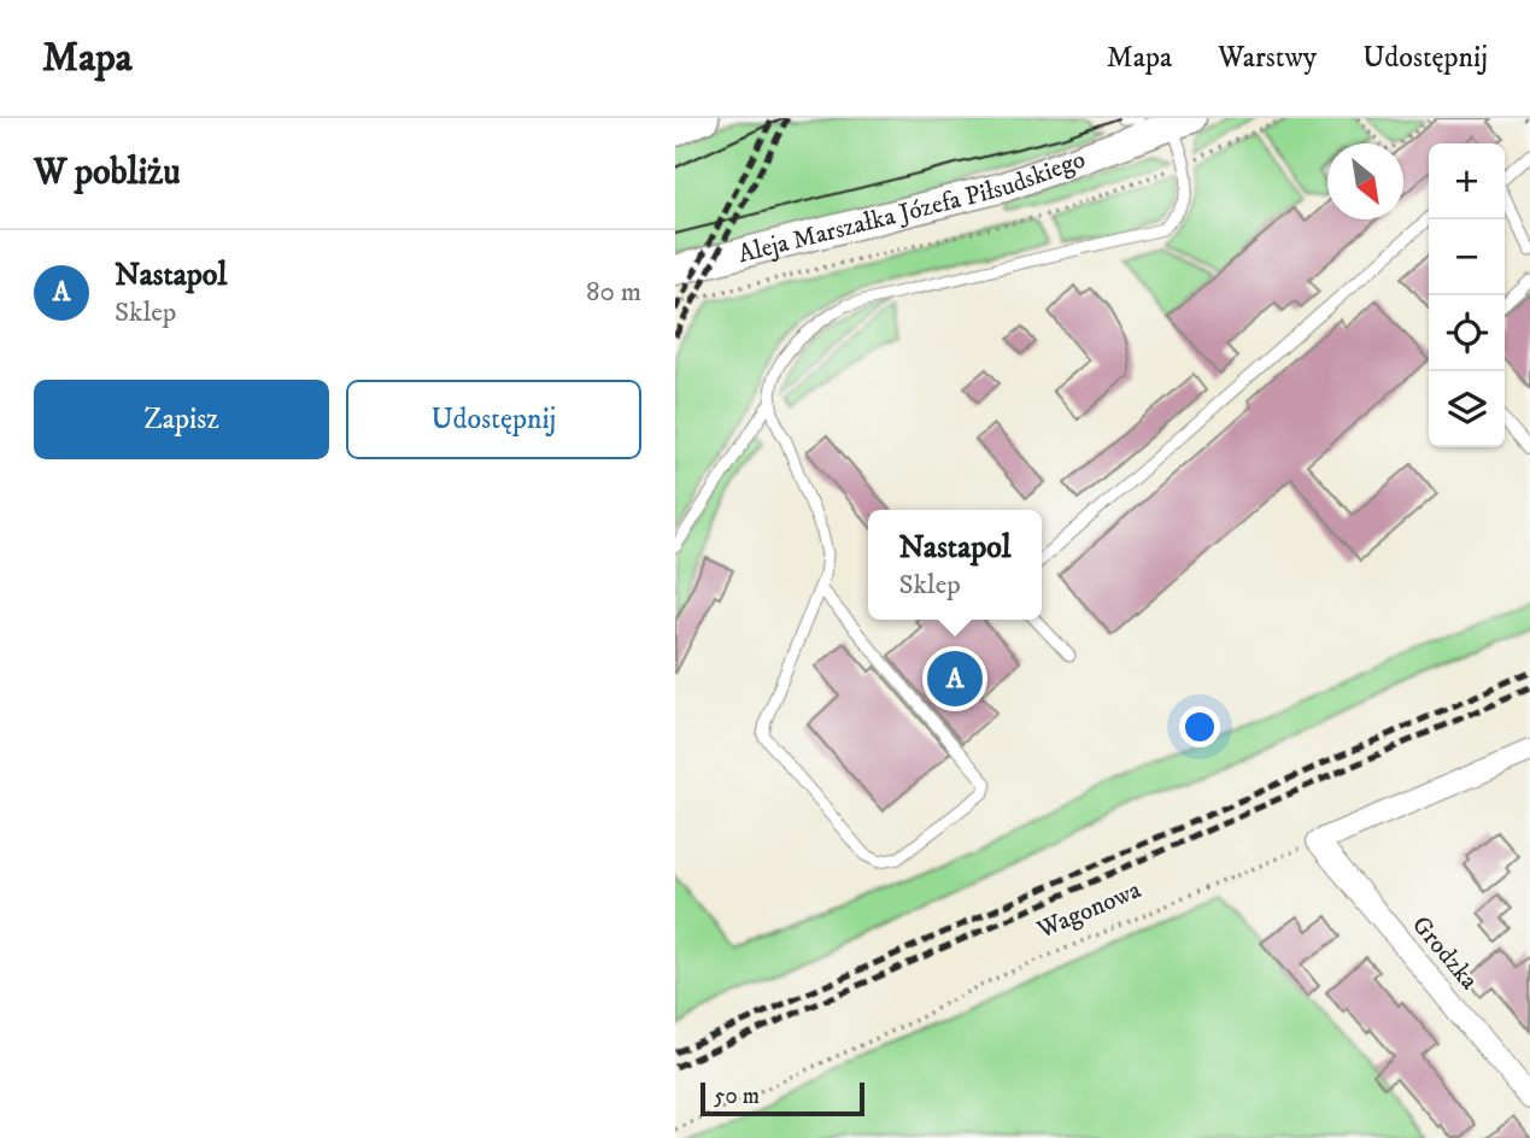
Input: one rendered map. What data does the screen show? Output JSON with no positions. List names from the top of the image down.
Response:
{
  "streets": {
    "main road": ["Aleja Marszałka Józefa Piłsudskiego"],
    "street": ["Grodzka"],
    "path": ["Wagonowa"]
  },
  "crossings": [
    ["Wagonowa", "Grodzka"]
  ],
  "scale_bar": "50 m",
  "north": "bottom right",
  "page": {
    "header": "Mapa",
    "nav": ["Mapa", "Warstwy", "Udostępnij"],
    "heading": "W pobliżu",
    "map_buttons": ["+", "−"],
    "list": [
      {
        "mark": "A",
        "name": "Nastapol",
        "note": "Sklep",
        "value": "80 m"
      }
    ],
    "buttons": ["Zapisz", "Udostępnij"],
    "popup": ["Nastapol", "Sklep"],
    "pins": "A",
    "scale": "50 m"
  }
}
